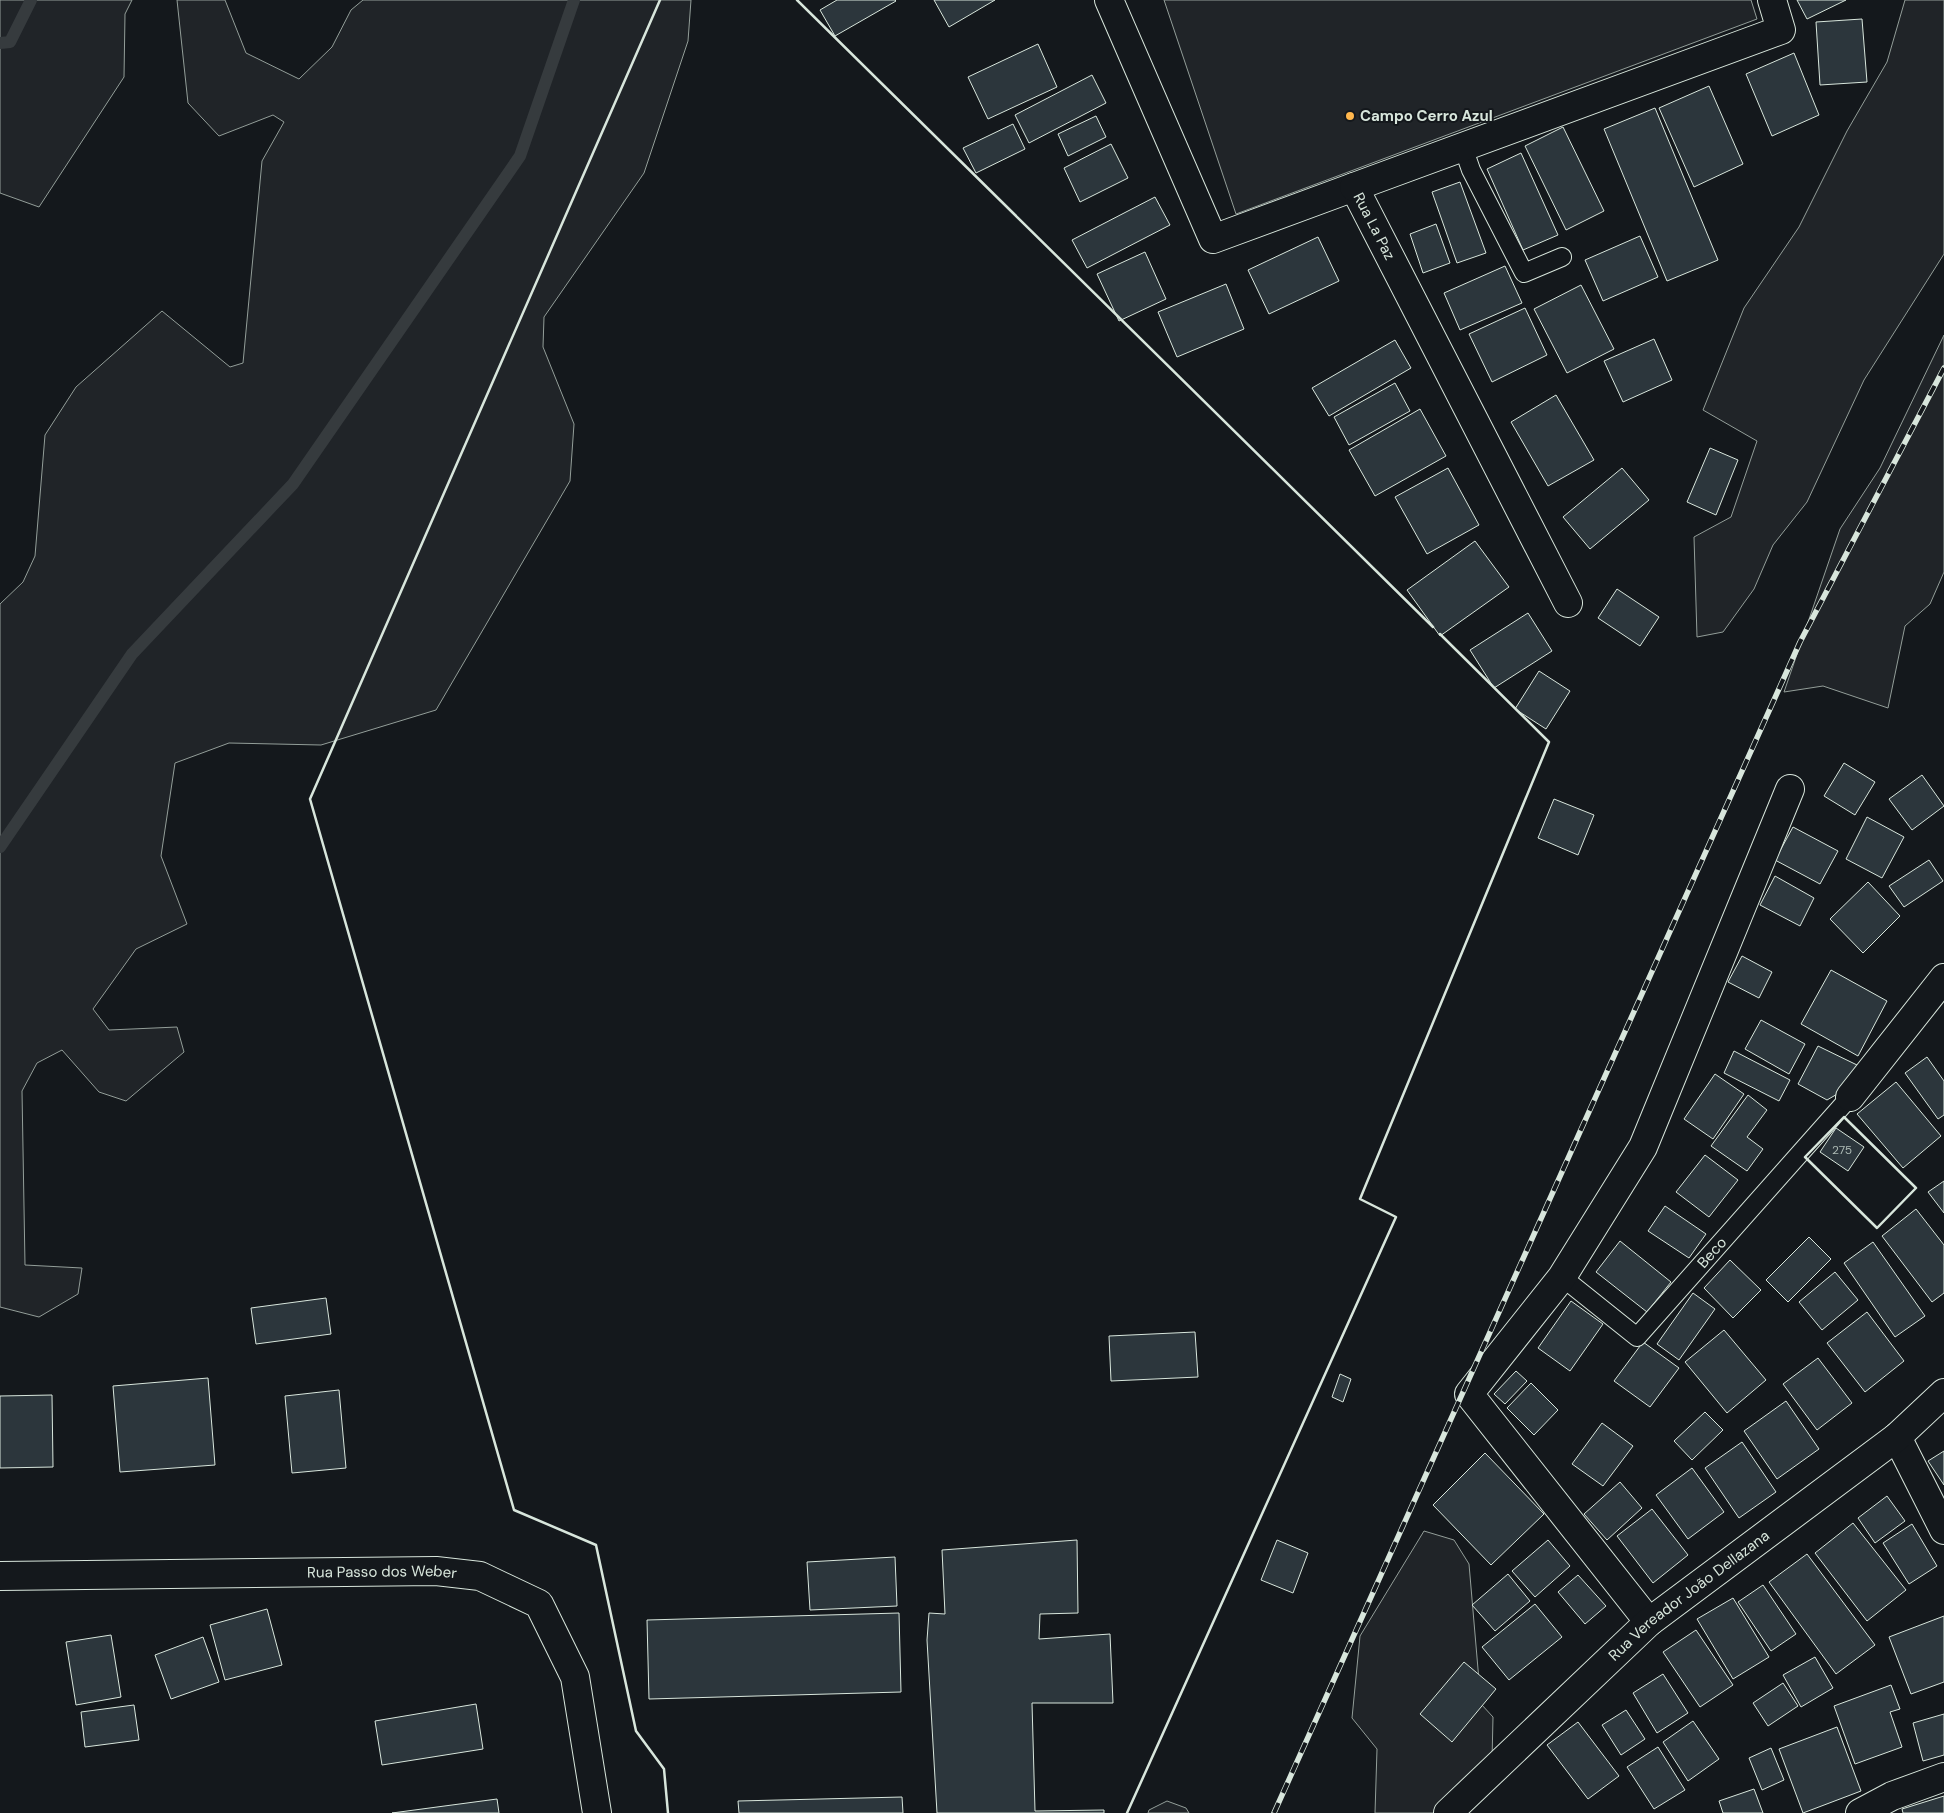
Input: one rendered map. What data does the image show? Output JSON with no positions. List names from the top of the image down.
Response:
{
  "streets": {
    "street": ["Rua La Paz", "Rua Passo dos Weber", "Rua Vereador João Dellazana"],
    "lane": ["Beco"]
  },
  "places": ["Campo Cerro Azul"],
  "house_numbers": ["275"]
}
